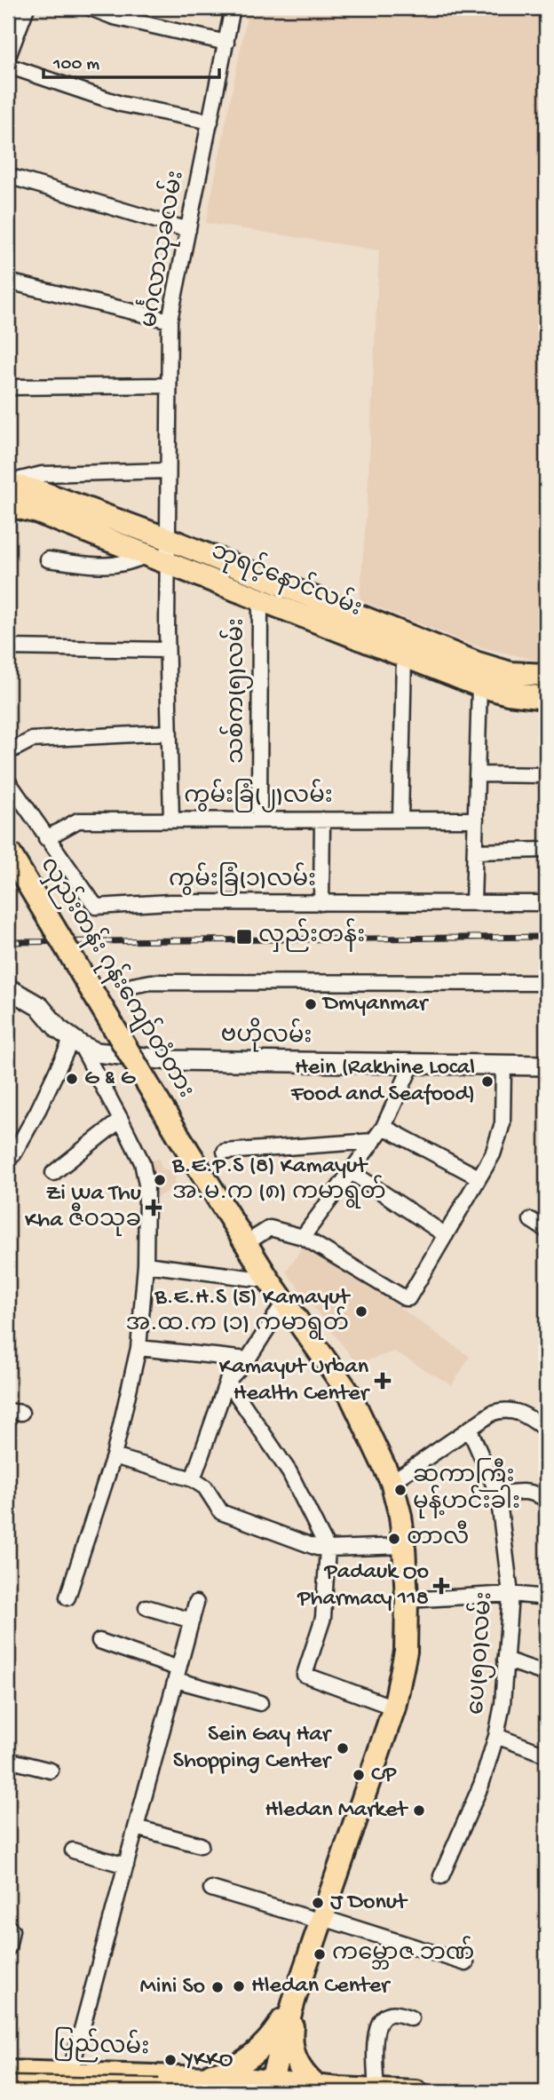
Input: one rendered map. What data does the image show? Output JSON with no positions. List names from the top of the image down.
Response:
{
  "streets": {
    "main road": [
      "ဘုရင့်နောင်လမ်း",
      "လှည်းတန်း ဂုန်းကျော်တံတား",
      "ဗဟိုလမ်း",
      "ပြည်လမ်း"
    ],
    "street": [
      "မင်္ဂလာသုခလမ်း",
      "သစ်က(၅)လမ်း",
      "ကွမ်းခြံ(၂)လမ်း",
      "ကွမ်းခြံ(၁)လမ်း",
      "ပေ(၅၀)လမ်း"
    ]
  },
  "crossings": [
    ["မင်္ဂလာသုခလမ်း", "ဘုရင့်နောင်လမ်း"],
    ["မင်္ဂလာသုခလမ်း", "ကွမ်းခြံ(၂)လမ်း"],
    ["ဘုရင့်နောင်လမ်း", "သစ်က(၅)လမ်း"],
    ["သစ်က(၅)လမ်း", "ကွမ်းခြံ(၂)လမ်း"],
    ["ကွမ်းခြံ(၂)လမ်း", "ကွမ်းခြံ(၁)လမ်း"]
  ],
  "places": {
    "transit": ["လှည်းတန်း"],
    "other": [
      "Dmyanmar",
      "G & G",
      "Hein (Rakhine Local Food and Seafood)",
      "B.E.P.S (8) Kamayut အ.မ.က (၈) ကမာရွတ်",
      "B.E.H.S (5) Kamayut အ.ထ.က (၁) ကမာရွတ်",
      "ဆကာကြီး မုန့်ဟင်းခါး",
      "တာလီ",
      "Sein Gay Har Shopping Center",
      "CP",
      "Hledan Market",
      "J Donut",
      "ကမ္ဘောဇ ဘဏ်",
      "Hledan Center",
      "Mini So",
      "YKKO"
    ],
    "health": ["Zi Wa Thu Kha ဇီဝသုခ", "Kamayut Urban Health Center", "Padauk Oo Pharmacy 118"]
  },
  "scale_bar": "100 m"
}
